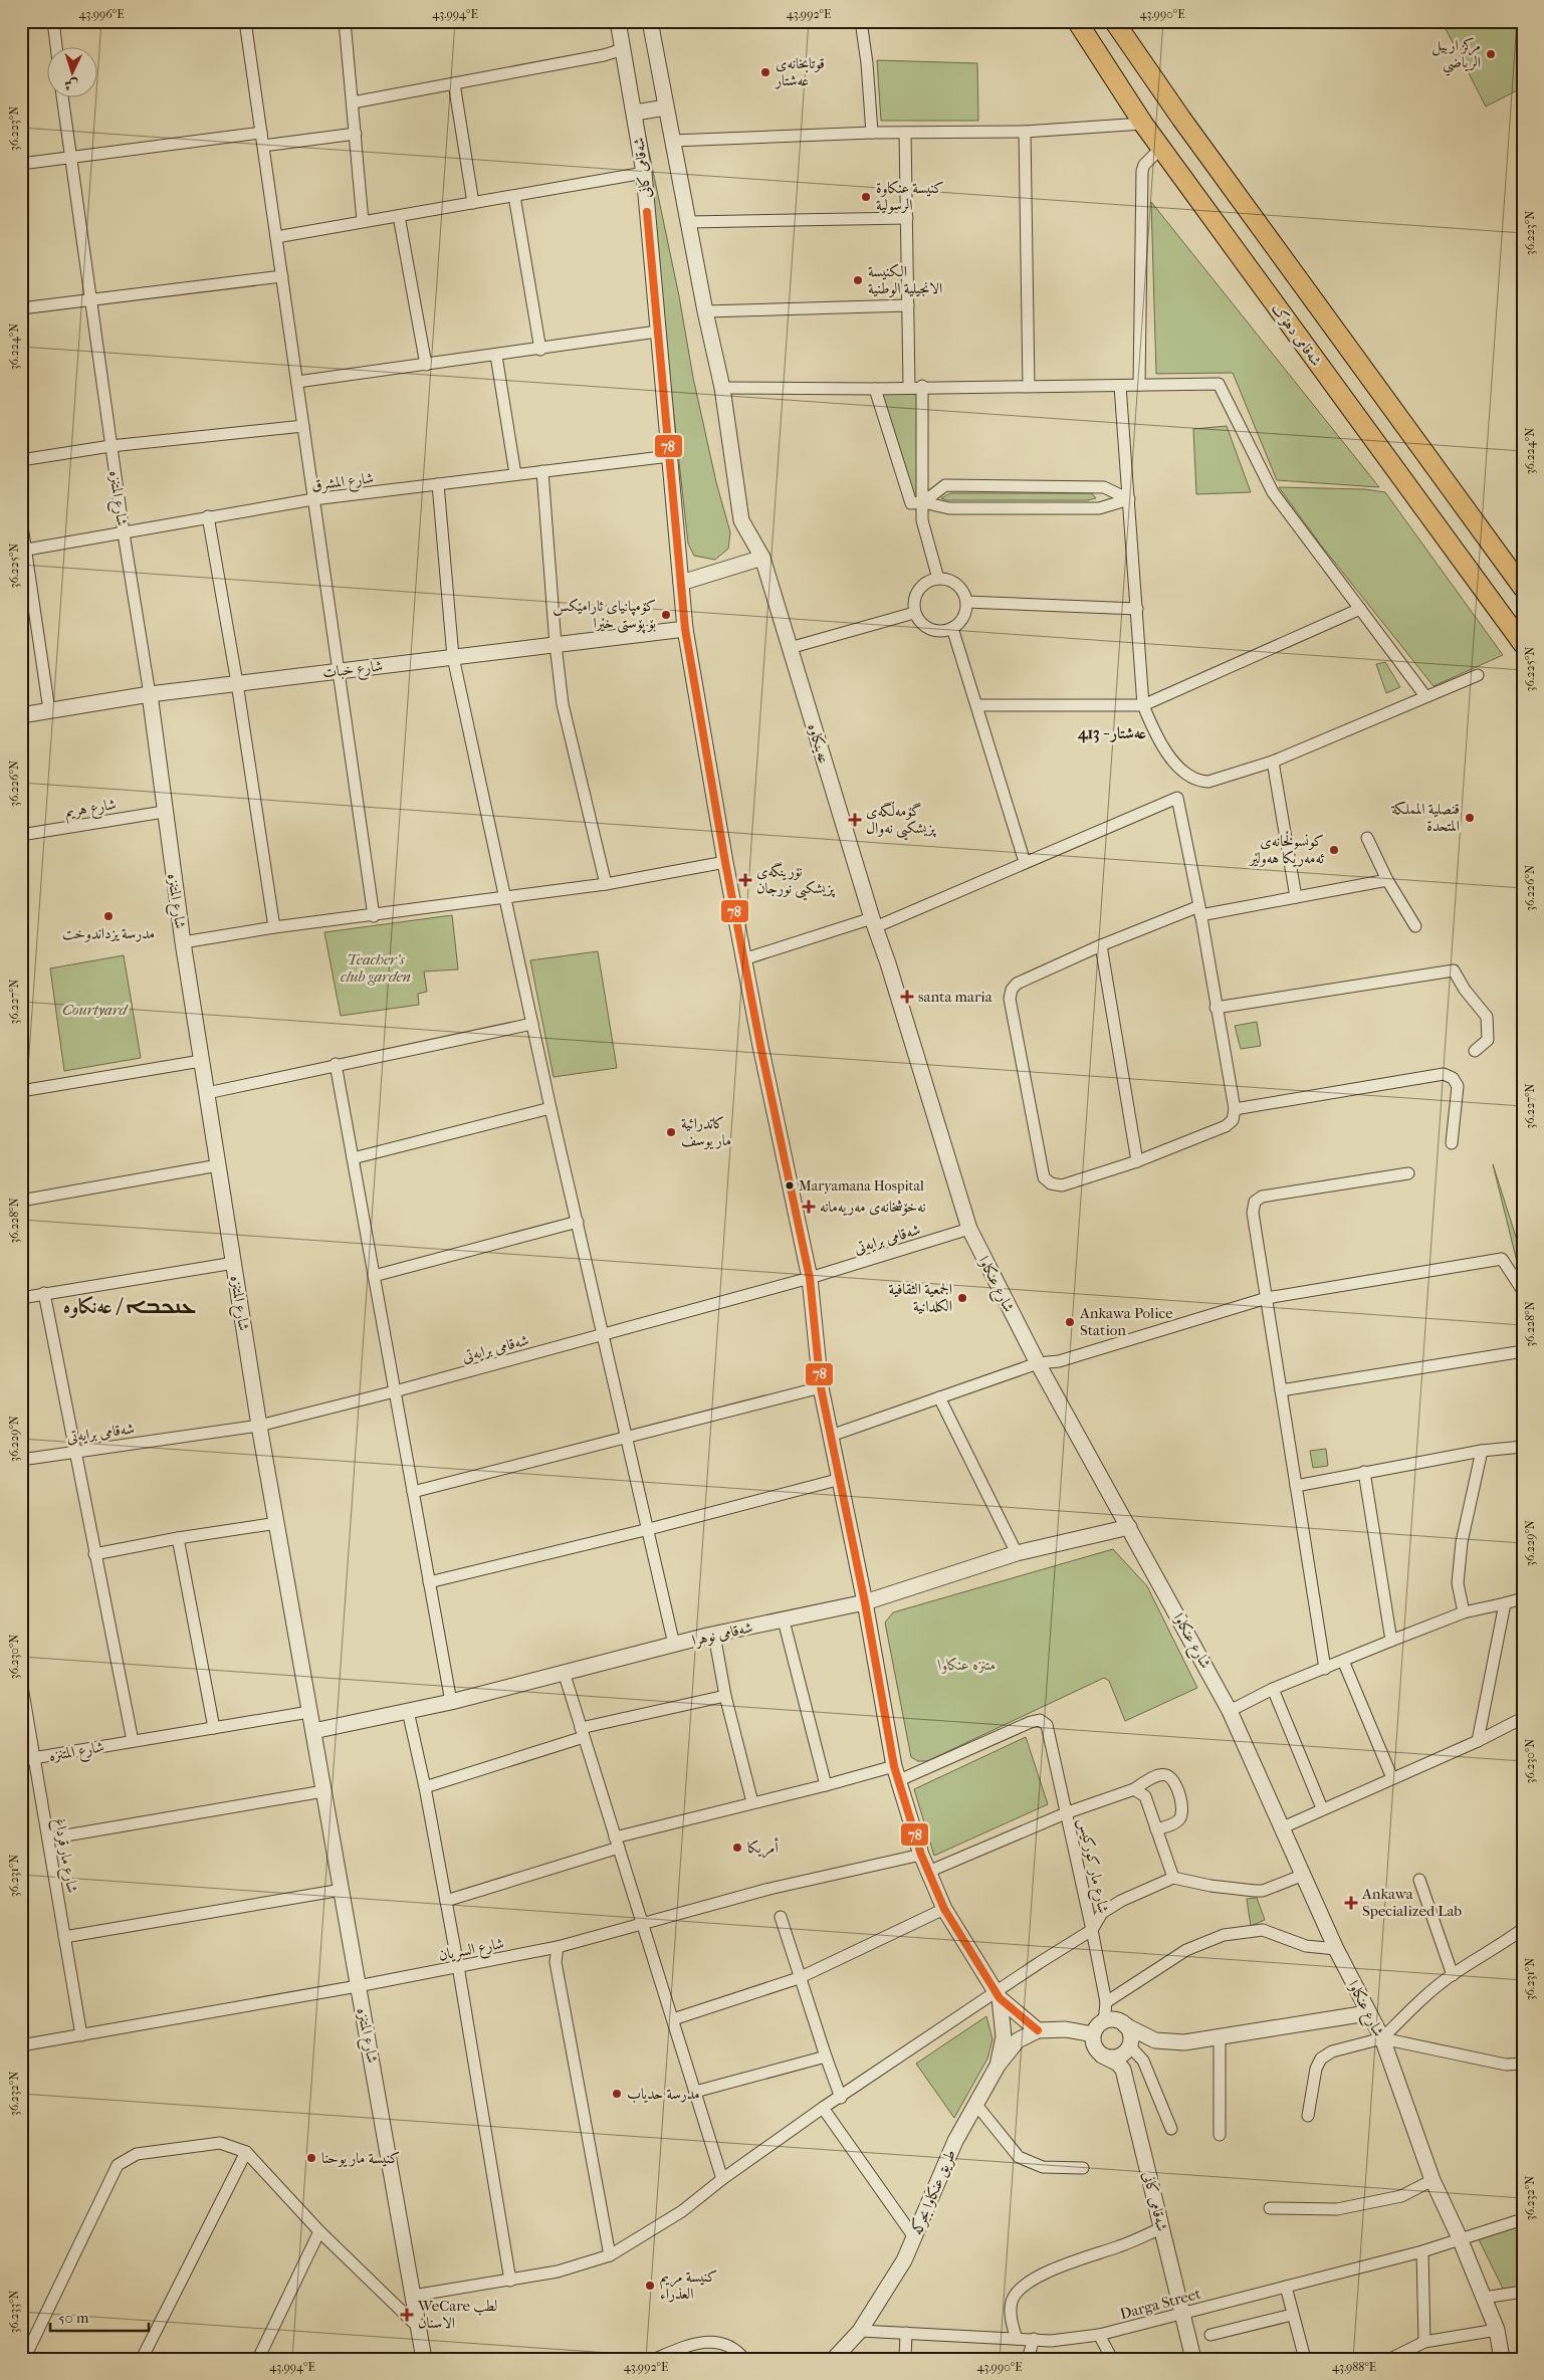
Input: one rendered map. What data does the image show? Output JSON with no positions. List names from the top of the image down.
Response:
{
  "streets": {
    "highway": ["شەقامی دهۆک"],
    "street": [
      "شەقامی کانی",
      "شارع المشرق",
      "شارع المتنزه",
      "شارع خبات",
      "عەینکاوە",
      "شارع هريم",
      "شەقامی برایەتی",
      "شارع عنكاوا",
      "شەقامی نوهرا",
      "شارع مار قرداغ",
      "شارع مار كوركيس",
      "شارع السريان",
      "طريق عنكاوا بحركه",
      "Darga Street"
    ]
  },
  "crossings": [
    ["شەقامی کانی", "شارع المشرق"],
    ["شەقامی کانی", "شارع خبات"],
    ["شەقامی کانی", "شەقامی برایەتی"],
    ["شەقامی کانی", "شەقامی نوهرا"],
    ["شەقامی کانی", "شارع مار كوركيس"],
    ["شەقامی کانی", "شارع السريان"],
    ["شەقامی کانی", "طريق عنكاوا بحركه"],
    ["شەقامی کانی", "Darga Street"],
    ["شارع المشرق", "شارع المتنزه"],
    ["شارع المتنزه", "شارع خبات"],
    ["شارع المتنزه", "شارع هريم"],
    ["شارع المتنزه", "شەقامی برایەتی"],
    ["شارع المتنزه", "شەقامی نوهرا"],
    ["شارع المتنزه", "شارع مار قرداغ"],
    ["شارع المتنزه", "شارع السريان"],
    ["عەینکاوە", "شارع عنكاوا"],
    ["شەقامی برایەتی", "شارع عنكاوا"],
    ["شارع عنكاوا", "شەقامی نوهرا"],
    ["شارع عنكاوا", "Darga Street"],
    ["شارع مار قرداغ", "شارع السريان"],
    ["طريق عنكاوا بحركه", "Darga Street"]
  ],
  "districts": ["عه‌شتار - 413", "ܥܢܟܒܐ / عەنکاوە"],
  "parks": ["Teacher's club garden", "Courtyard", "متنزه عنكاوا"],
  "places": {
    "other": [
      "مركز اربيل الرياضي",
      "قوتابخانەی عەشتار",
      "كنيسة عنكاوة الرسولية",
      "الكنيسة الانجيلية الوطنية",
      "کۆمپانیای ئارامێکس بۆ پۆستی خێرا",
      "قنصلية المملكة المتحدة",
      "کونسوڵخانەی ئەمەریکا هەولێر",
      "مدرسة يزداندوخت",
      "كاتدرائية مار يوسف",
      "Maryamana Hospital",
      "الجمعية الثقافية الكلدانية",
      "Ankawa Police Station",
      "أمريكا",
      "مدرسة حدياب",
      "كنيسة مار يوحنا",
      "كنيسة مريم العذراء"
    ],
    "health": [
      "گۆمەڵگەی پزیشکیی نەوال",
      "نۆرینگەی پزیشکیی نورجان",
      "santa maria",
      "نەخۆشخانەی مەریەمانە",
      "Ankawa Specialized Lab",
      "WeCare لطب الاسنان"
    ]
  },
  "lines": ["transit line 78"],
  "scale_bar": "50 m",
  "north": "bottom",
  "coordinates": [
    "43.996°E",
    "43.994°E",
    "43.992°E",
    "43.990°E",
    "36.223°N",
    "36.224°N",
    "36.225°N",
    "36.226°N",
    "36.227°N",
    "36.228°N",
    "36.229°N",
    "36.230°N",
    "36.231°N",
    "36.232°N",
    "36.233°N",
    "43.988°E"
  ]
}
